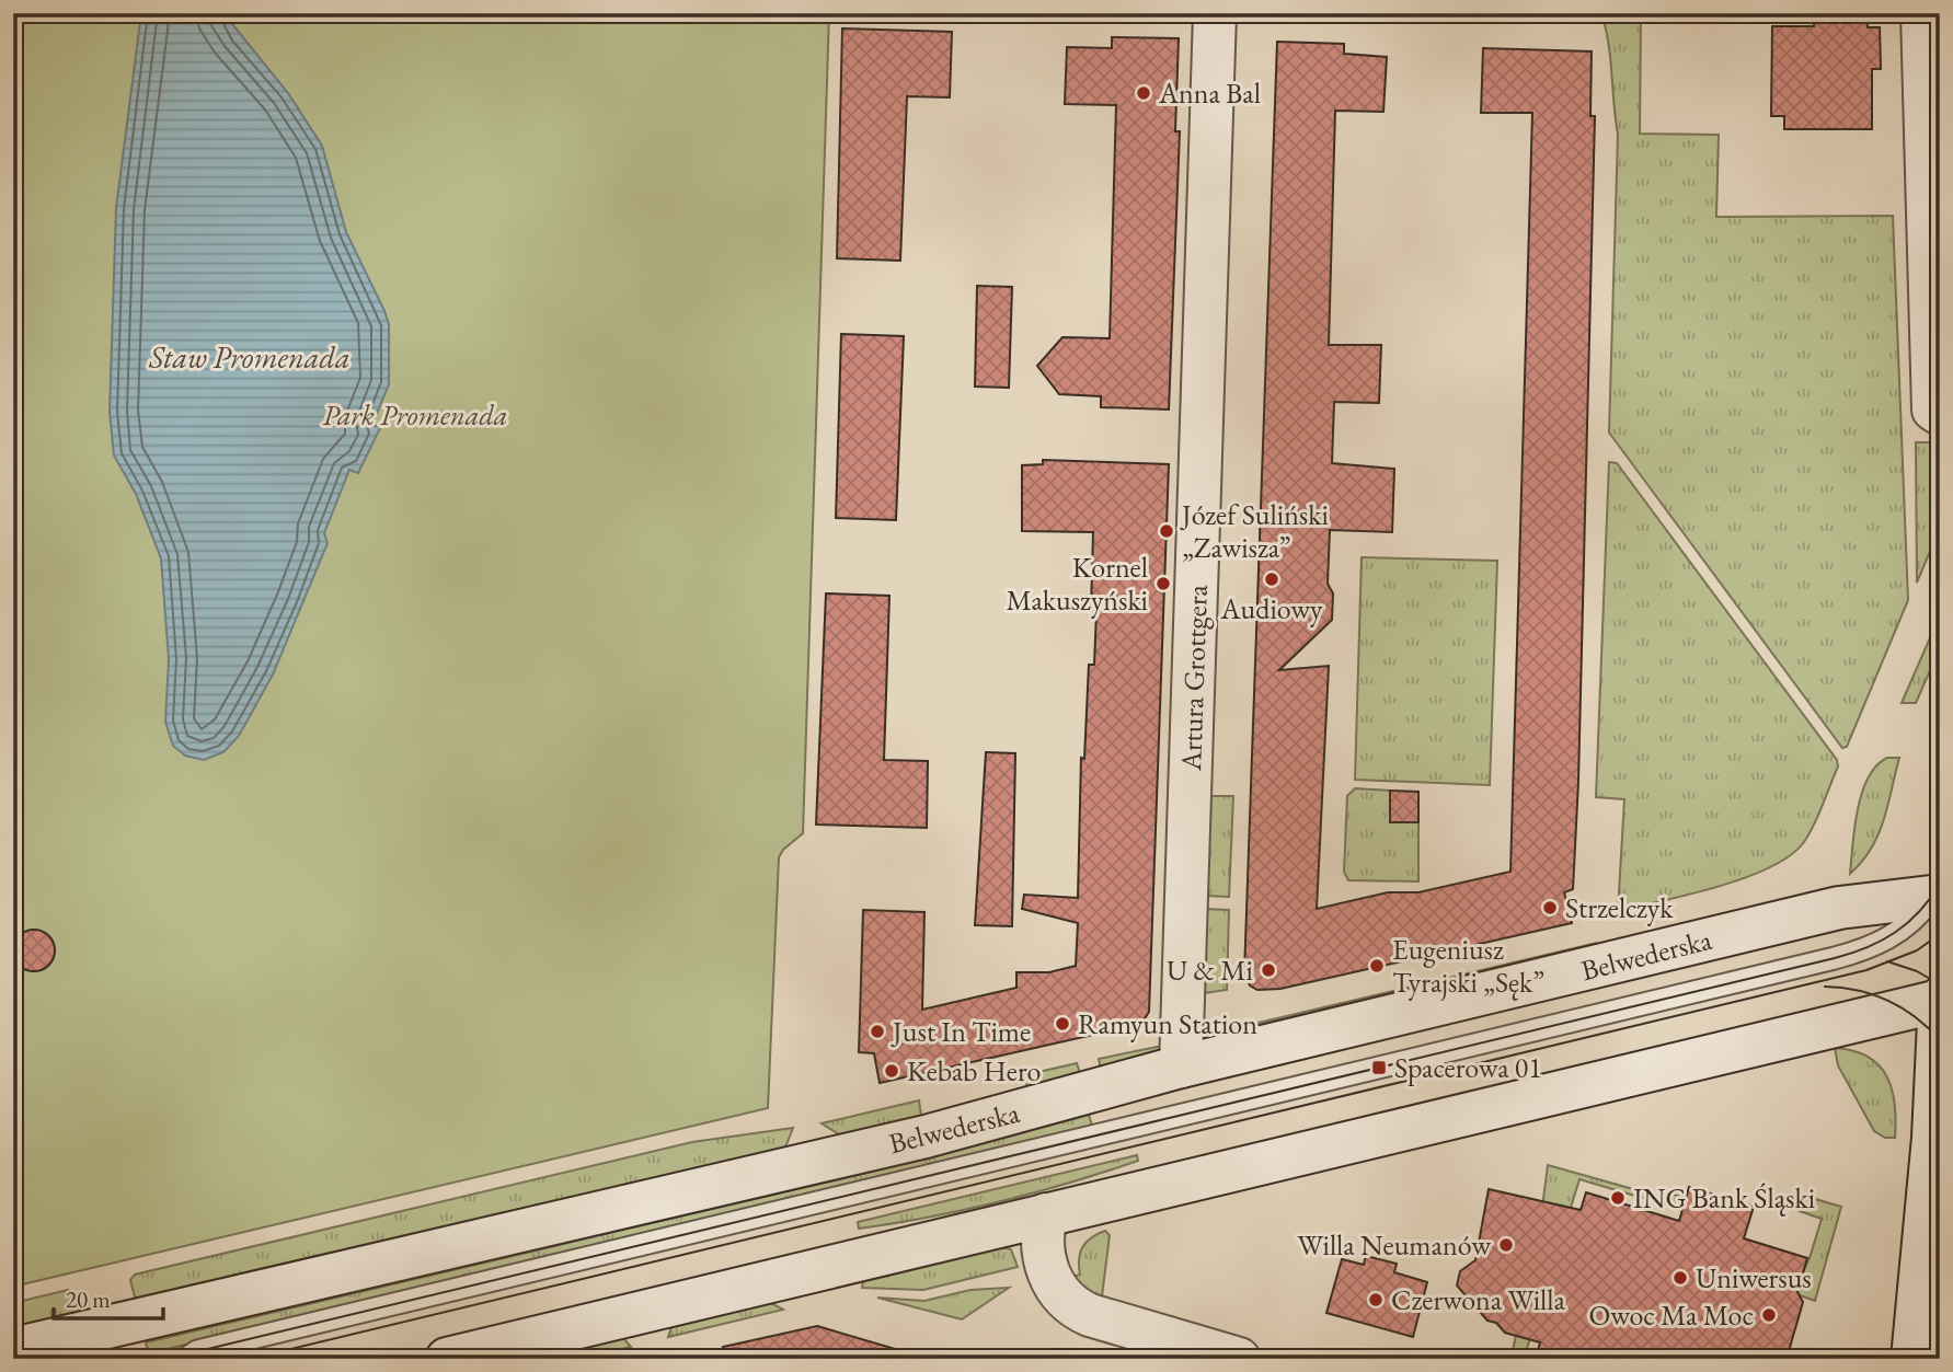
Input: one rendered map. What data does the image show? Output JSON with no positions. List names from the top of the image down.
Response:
{
  "streets": {
    "main road": ["Artura Grottgera", "Belwederska"]
  },
  "crossings": [
    ["Artura Grottgera", "Belwederska"]
  ],
  "water": ["Staw Promenada"],
  "parks": ["Park Promenada"],
  "places": {
    "other": [
      "Anna Bal",
      "Józef Suliński „Zawisza”",
      "Audiowy",
      "Kornel Makuszyński",
      "Strzelczyk",
      "Eugeniusz Tyrajski „Sęk”",
      "U & Mi",
      "Ramyun Station",
      "Just In Time",
      "Kebab Hero",
      "ING Bank Śląski",
      "Willa Neumanów",
      "Uniwersus",
      "Czerwona Willa",
      "Owoc Ma Moc"
    ],
    "transit": ["Spacerowa 01"]
  },
  "scale_bar": "20 m"
}
